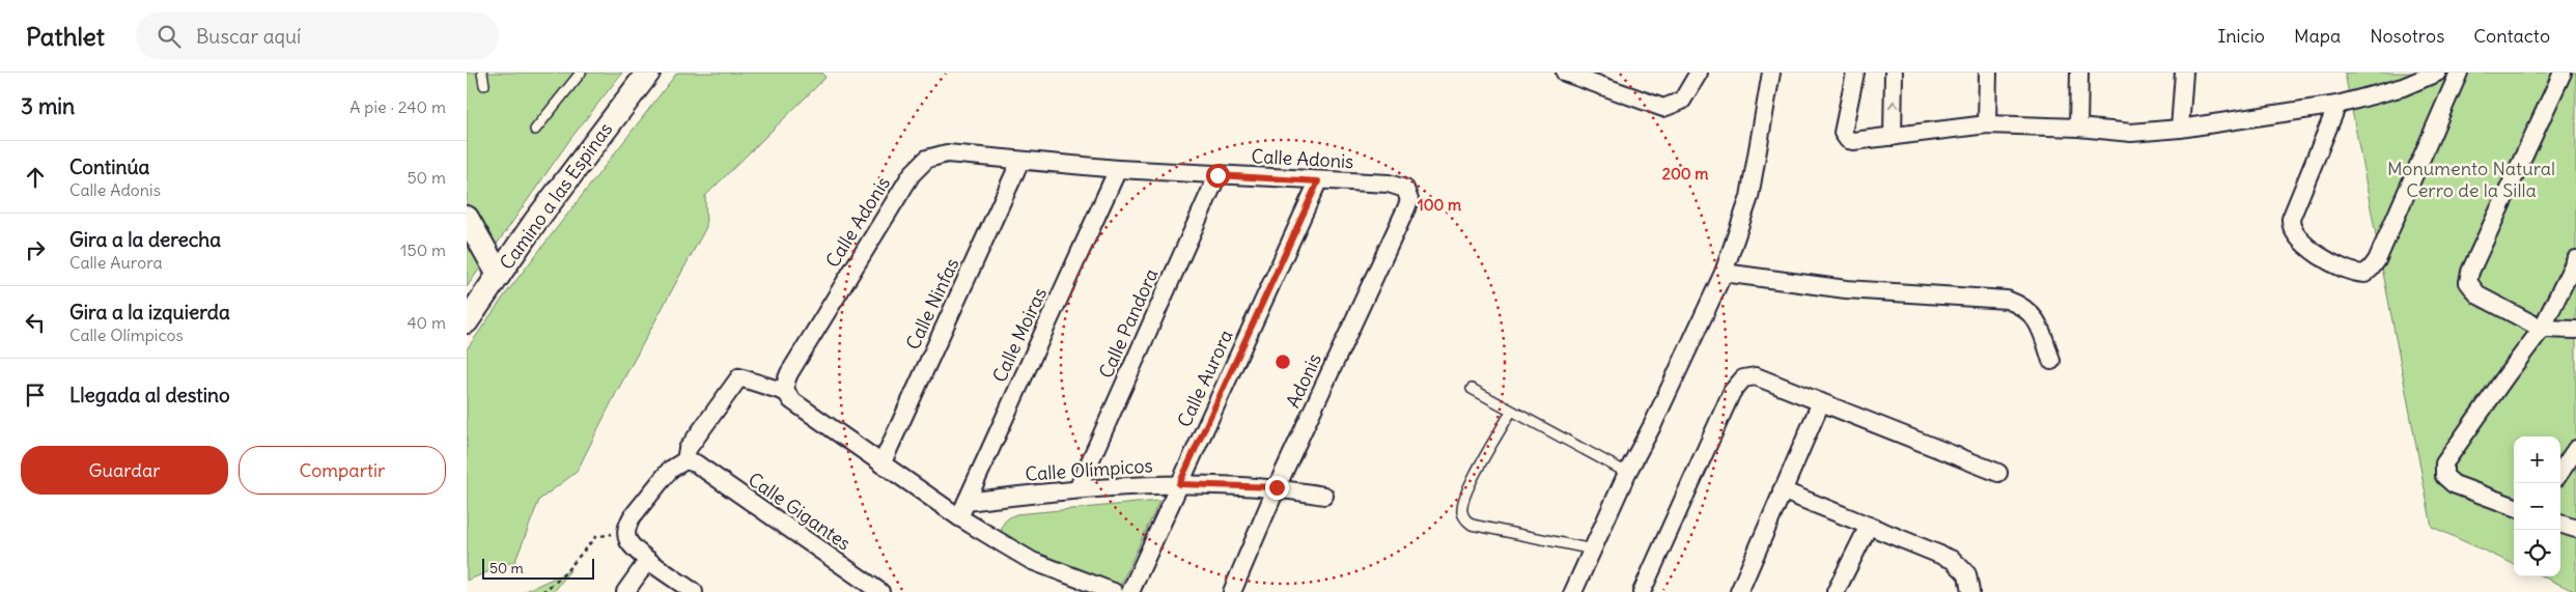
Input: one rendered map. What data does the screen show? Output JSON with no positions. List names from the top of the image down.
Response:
{
  "streets": {
    "street": [
      "Calle Adonis",
      "Camino a las Espinas",
      "Calle Ninfas",
      "Calle Pandora",
      "Calle Moiras",
      "Calle Aurora",
      "Adonis",
      "Calle Olímpicos",
      "Calle Gigantes"
    ]
  },
  "crossings": [
    ["Calle Adonis", "Calle Ninfas"],
    ["Calle Adonis", "Calle Pandora"],
    ["Calle Adonis", "Calle Moiras"],
    ["Calle Adonis", "Calle Aurora"],
    ["Calle Adonis", "Adonis"],
    ["Calle Pandora", "Calle Olímpicos"],
    ["Calle Moiras", "Calle Olímpicos"],
    ["Calle Aurora", "Calle Olímpicos"],
    ["Adonis", "Calle Olímpicos"]
  ],
  "parks": ["Monumento Natural Cerro de la Silla"],
  "scale_bar": "50 m",
  "page": {
    "header": "Pathlet",
    "search": "Buscar aquí",
    "nav": [
      "Inicio",
      "Mapa",
      "Nosotros",
      "Contacto"
    ],
    "heading": ["3 min", "A pie · 240 m"],
    "list": [
      ["Continúa", "Calle Adonis", "50 m"],
      ["Gira a la derecha", "Calle Aurora", "150 m"],
      ["Gira a la izquierda", "Calle Olímpicos", "40 m"],
      "Llegada al destino"
    ],
    "buttons": ["Guardar", "Compartir"],
    "map_buttons": ["+", "−"],
    "scale": "50 m"
  },
  "rings": ["200 m", "100 m"]
}
